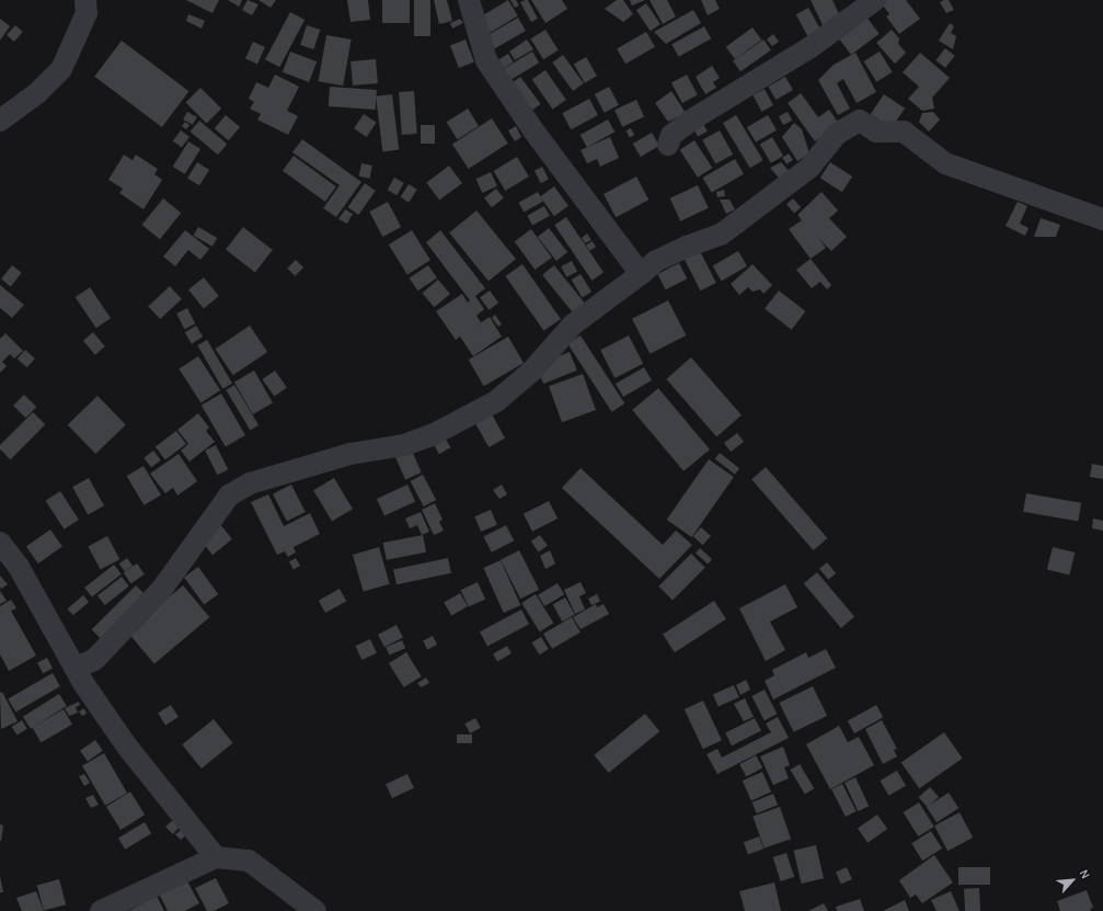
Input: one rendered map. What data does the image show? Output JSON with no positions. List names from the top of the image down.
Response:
{
  "north": "top right"
}
